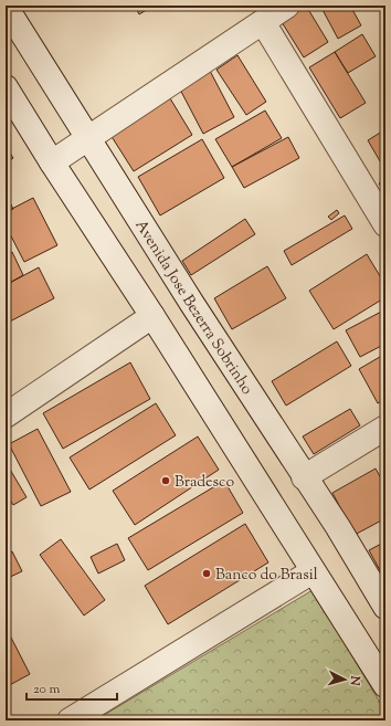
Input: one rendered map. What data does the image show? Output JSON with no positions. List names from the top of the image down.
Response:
{
  "streets": {
    "main road": ["Avenida Jose Bezerra Sobrinho"]
  },
  "places": ["Bradesco", "Banco do Brasil"],
  "scale_bar": "20 m",
  "north": "right"
}
